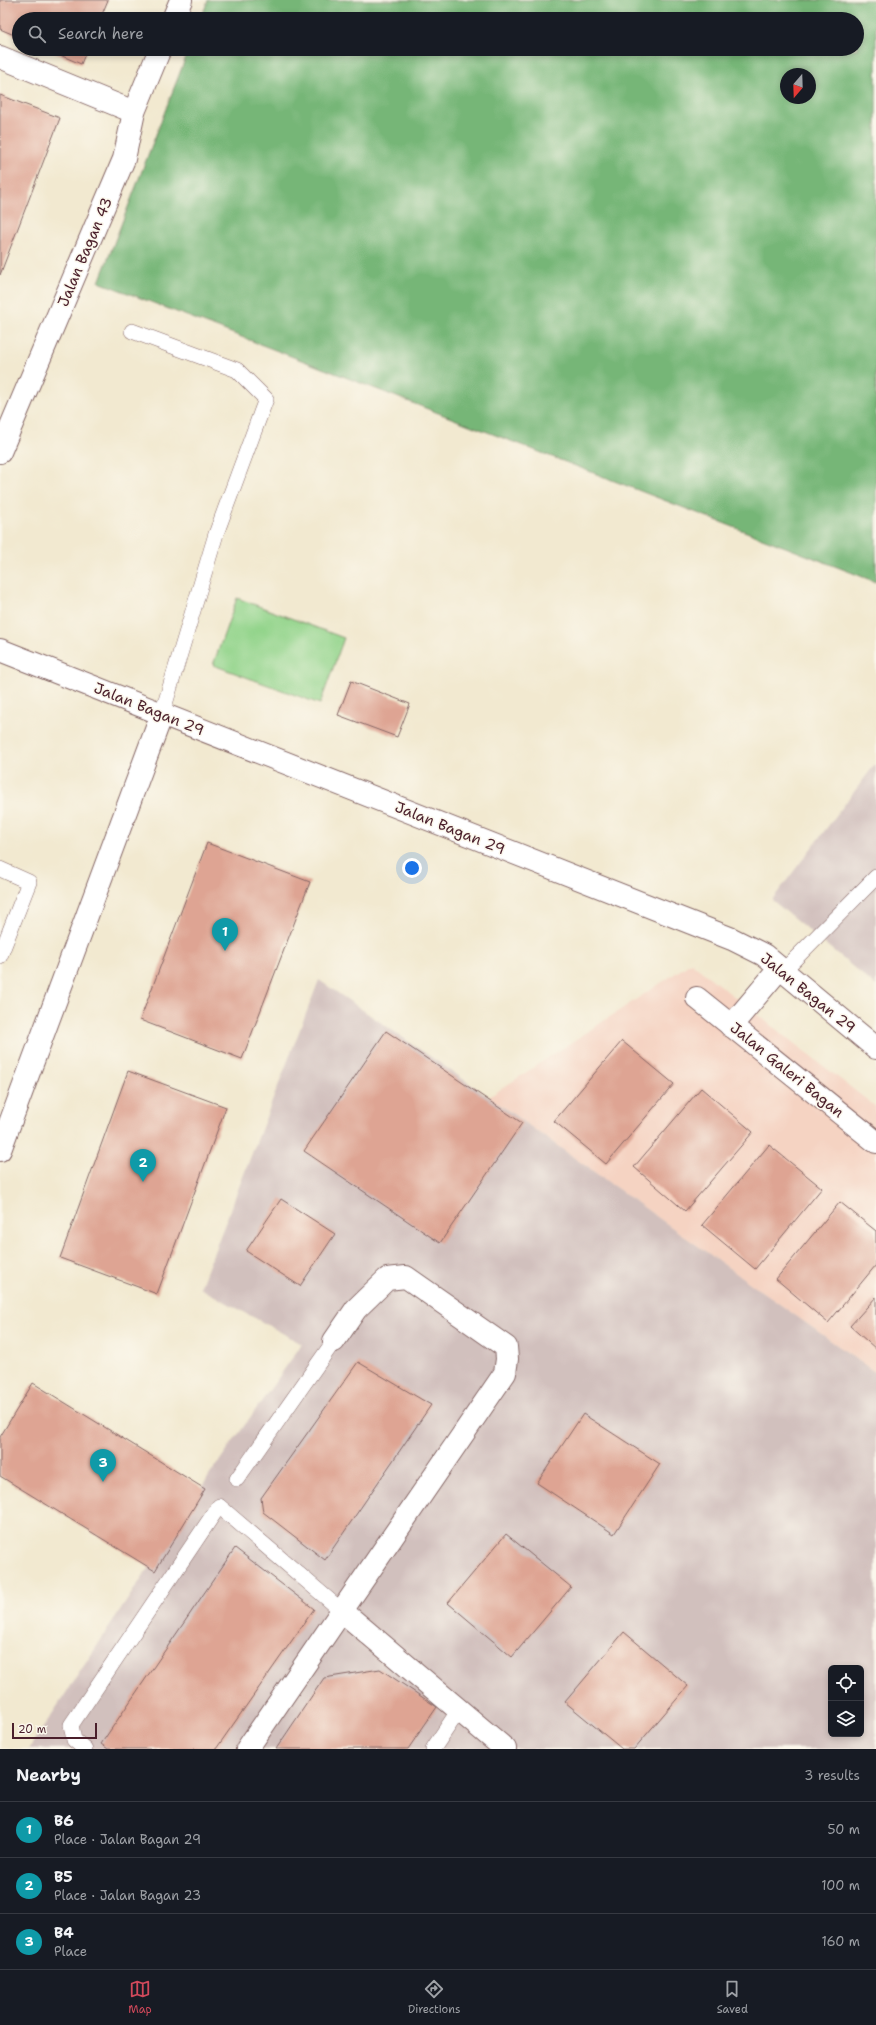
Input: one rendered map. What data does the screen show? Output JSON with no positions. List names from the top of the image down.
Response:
{
  "streets": {
    "street": ["Jalan Bagan 43", "Jalan Bagan 29", "Jalan Galeri Bagan"]
  },
  "scale_bar": "20 m",
  "north": "bottom",
  "page": {
    "search": "Search here",
    "pins": ["1", "2", "3"],
    "scale": "20 m",
    "heading": ["Nearby", "3 results"],
    "list": [
      {
        "mark": "1",
        "name": "B6",
        "note": "Place · Jalan Bagan 29",
        "value": "50 m"
      },
      {
        "mark": "2",
        "name": "B5",
        "note": "Place · Jalan Bagan 23",
        "value": "100 m"
      },
      {
        "mark": "3",
        "name": "B4",
        "note": "Place",
        "value": "160 m"
      }
    ],
    "nav": ["Map", "Directions", "Saved"]
  }
}
